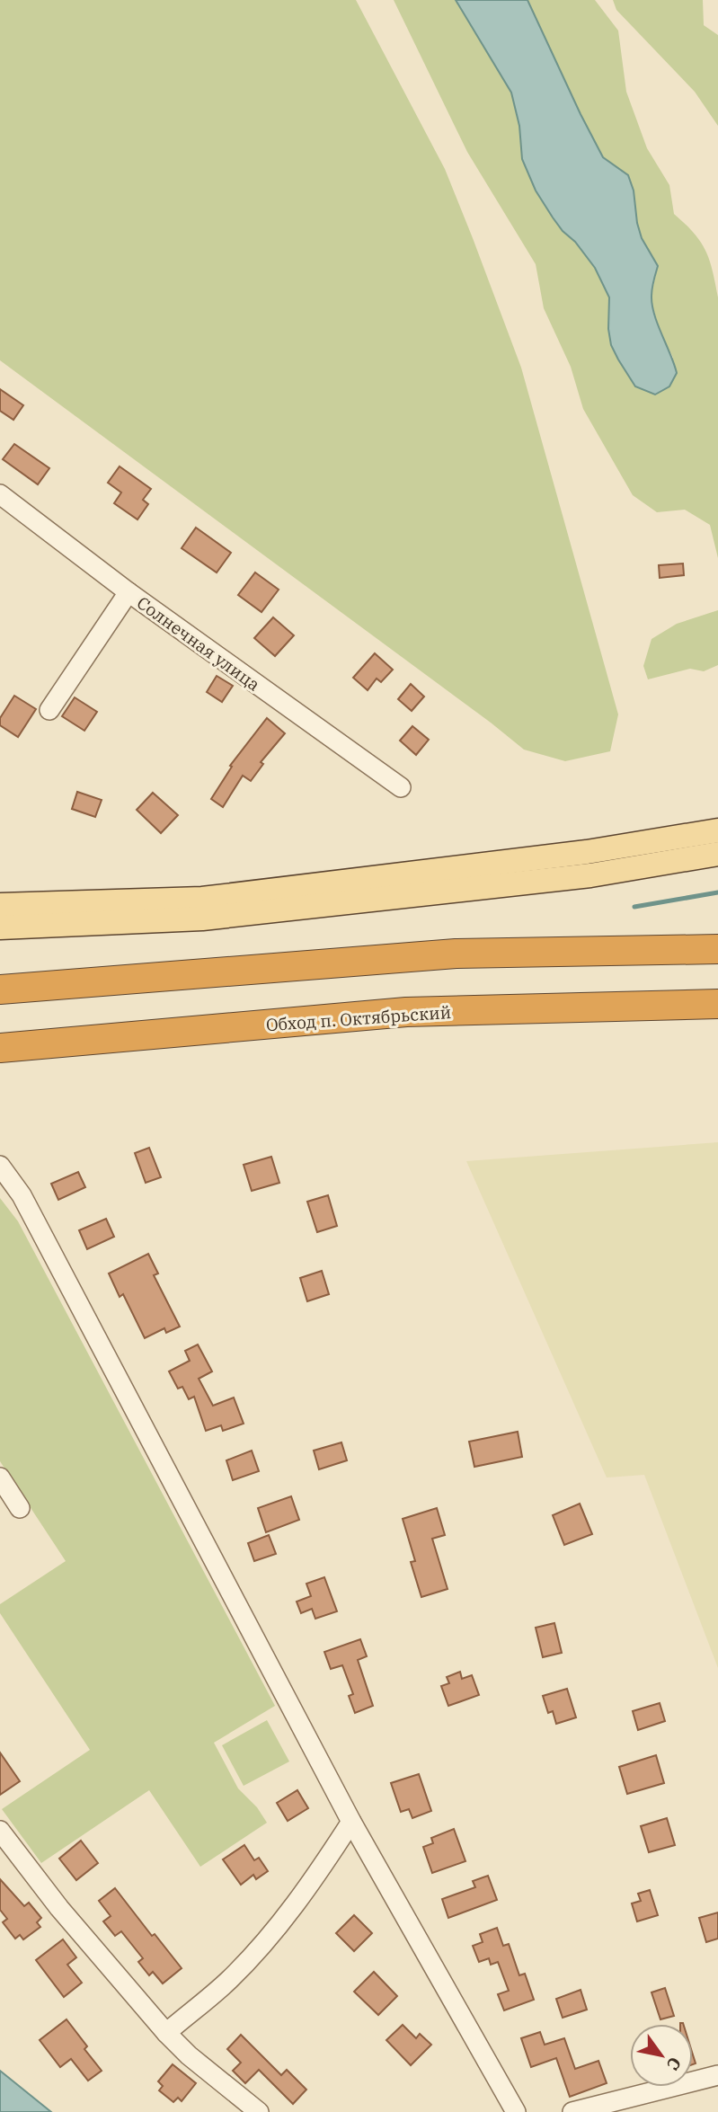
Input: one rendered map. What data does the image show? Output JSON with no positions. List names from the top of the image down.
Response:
{
  "streets": {
    "highway": ["Обход п. Октябрьский"],
    "street": ["Солнечная улица"]
  },
  "north": "bottom right"
}
